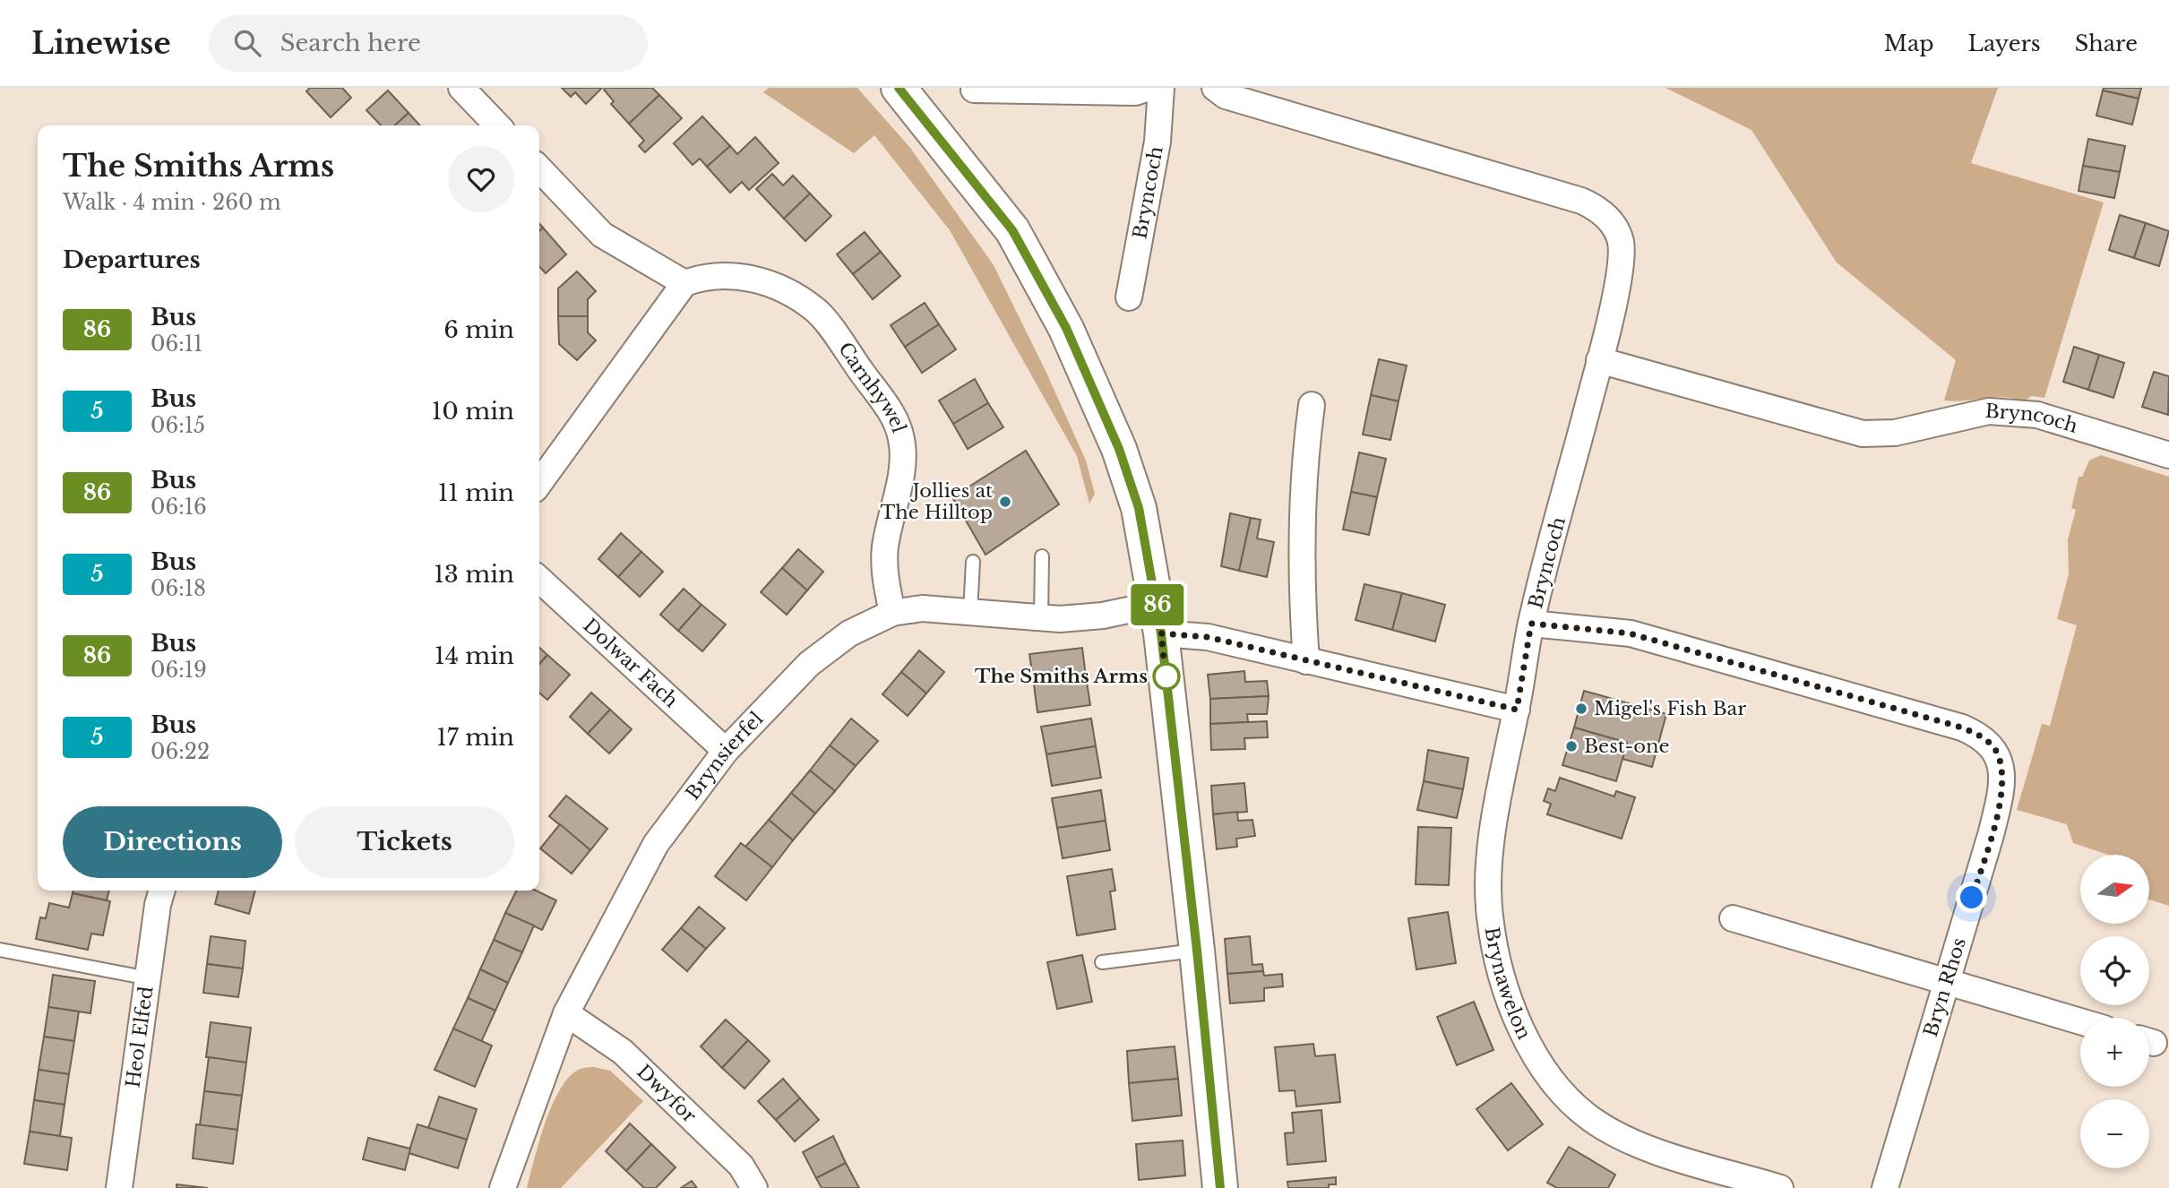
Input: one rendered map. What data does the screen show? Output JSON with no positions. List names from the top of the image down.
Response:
{
  "streets": {
    "street": [
      "Bryncoch",
      "Carnhywel",
      "Dolwar Fach",
      "Brynsierfel",
      "Brynawelon",
      "Bryn Rhos",
      "Heol Elfed",
      "Dwyfor"
    ]
  },
  "crossings": [
    ["Bryncoch", "Brynawelon"],
    ["Bryncoch", "Bryn Rhos"],
    ["Carnhywel", "Brynsierfel"],
    ["Dolwar Fach", "Brynsierfel"],
    ["Brynsierfel", "Brynawelon"],
    ["Brynsierfel", "Dwyfor"]
  ],
  "places": [
    "Jollies at The Hilltop",
    "The Smiths Arms",
    "Migel's Fish Bar",
    "Best-one"
  ],
  "lines": ["bus line 86"],
  "north": "right",
  "page": {
    "header": "Linewise",
    "search": "Search here",
    "nav": ["Map", "Layers", "Share"],
    "on_map": "86",
    "heading": [
      ["The Smiths Arms", "Walk · 4 min · 260 m"],
      "Departures"
    ],
    "list": [
      {
        "mark": "86",
        "name": "Bus",
        "note": "06:11",
        "value": "6 min"
      },
      {
        "mark": "5",
        "name": "Bus",
        "note": "06:15",
        "value": "10 min"
      },
      {
        "mark": "86",
        "name": "Bus",
        "note": "06:16",
        "value": "11 min"
      },
      {
        "mark": "5",
        "name": "Bus",
        "note": "06:18",
        "value": "13 min"
      },
      {
        "mark": "86",
        "name": "Bus",
        "note": "06:19",
        "value": "14 min"
      },
      {
        "mark": "5",
        "name": "Bus",
        "note": "06:22",
        "value": "17 min"
      }
    ],
    "buttons": ["Directions", "Tickets"],
    "map_buttons": ["+", "−"]
  }
}
